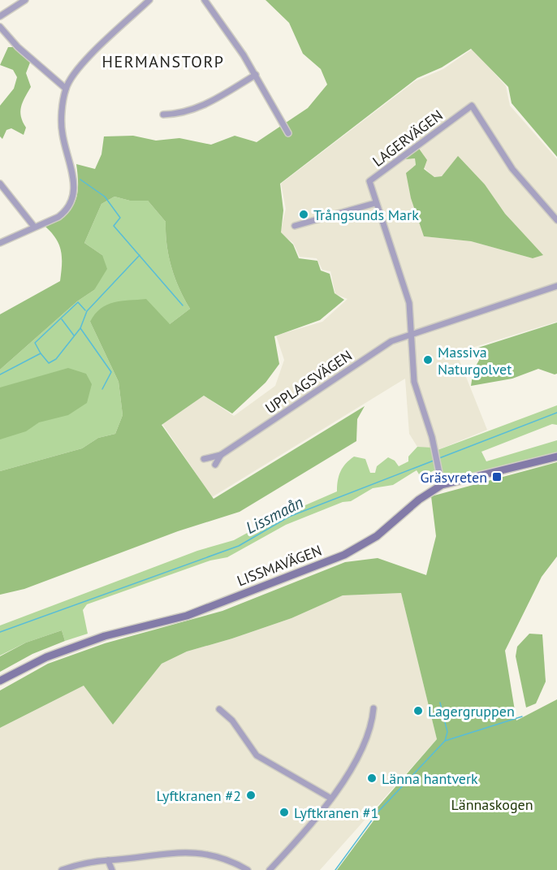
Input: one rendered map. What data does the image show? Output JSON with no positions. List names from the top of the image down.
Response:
{
  "streets": {
    "street": ["LAGERVÄGEN", "UPPLAGSVÄGEN", "LISSMAVÄGEN"]
  },
  "crossings": [
    ["LAGERVÄGEN", "UPPLAGSVÄGEN"],
    ["LAGERVÄGEN", "LISSMAVÄGEN"]
  ],
  "districts": ["HERMANSTORP"],
  "water": ["Lissmaån"],
  "parks": ["Lännaskogen"],
  "places": {
    "other": [
      "Trångsunds Mark",
      "Massiva Naturgolvet",
      "Lagergruppen",
      "Länna hantverk",
      "Lyftkranen #2",
      "Lyftkranen #1"
    ],
    "transit": ["Gräsvreten"]
  }
}
